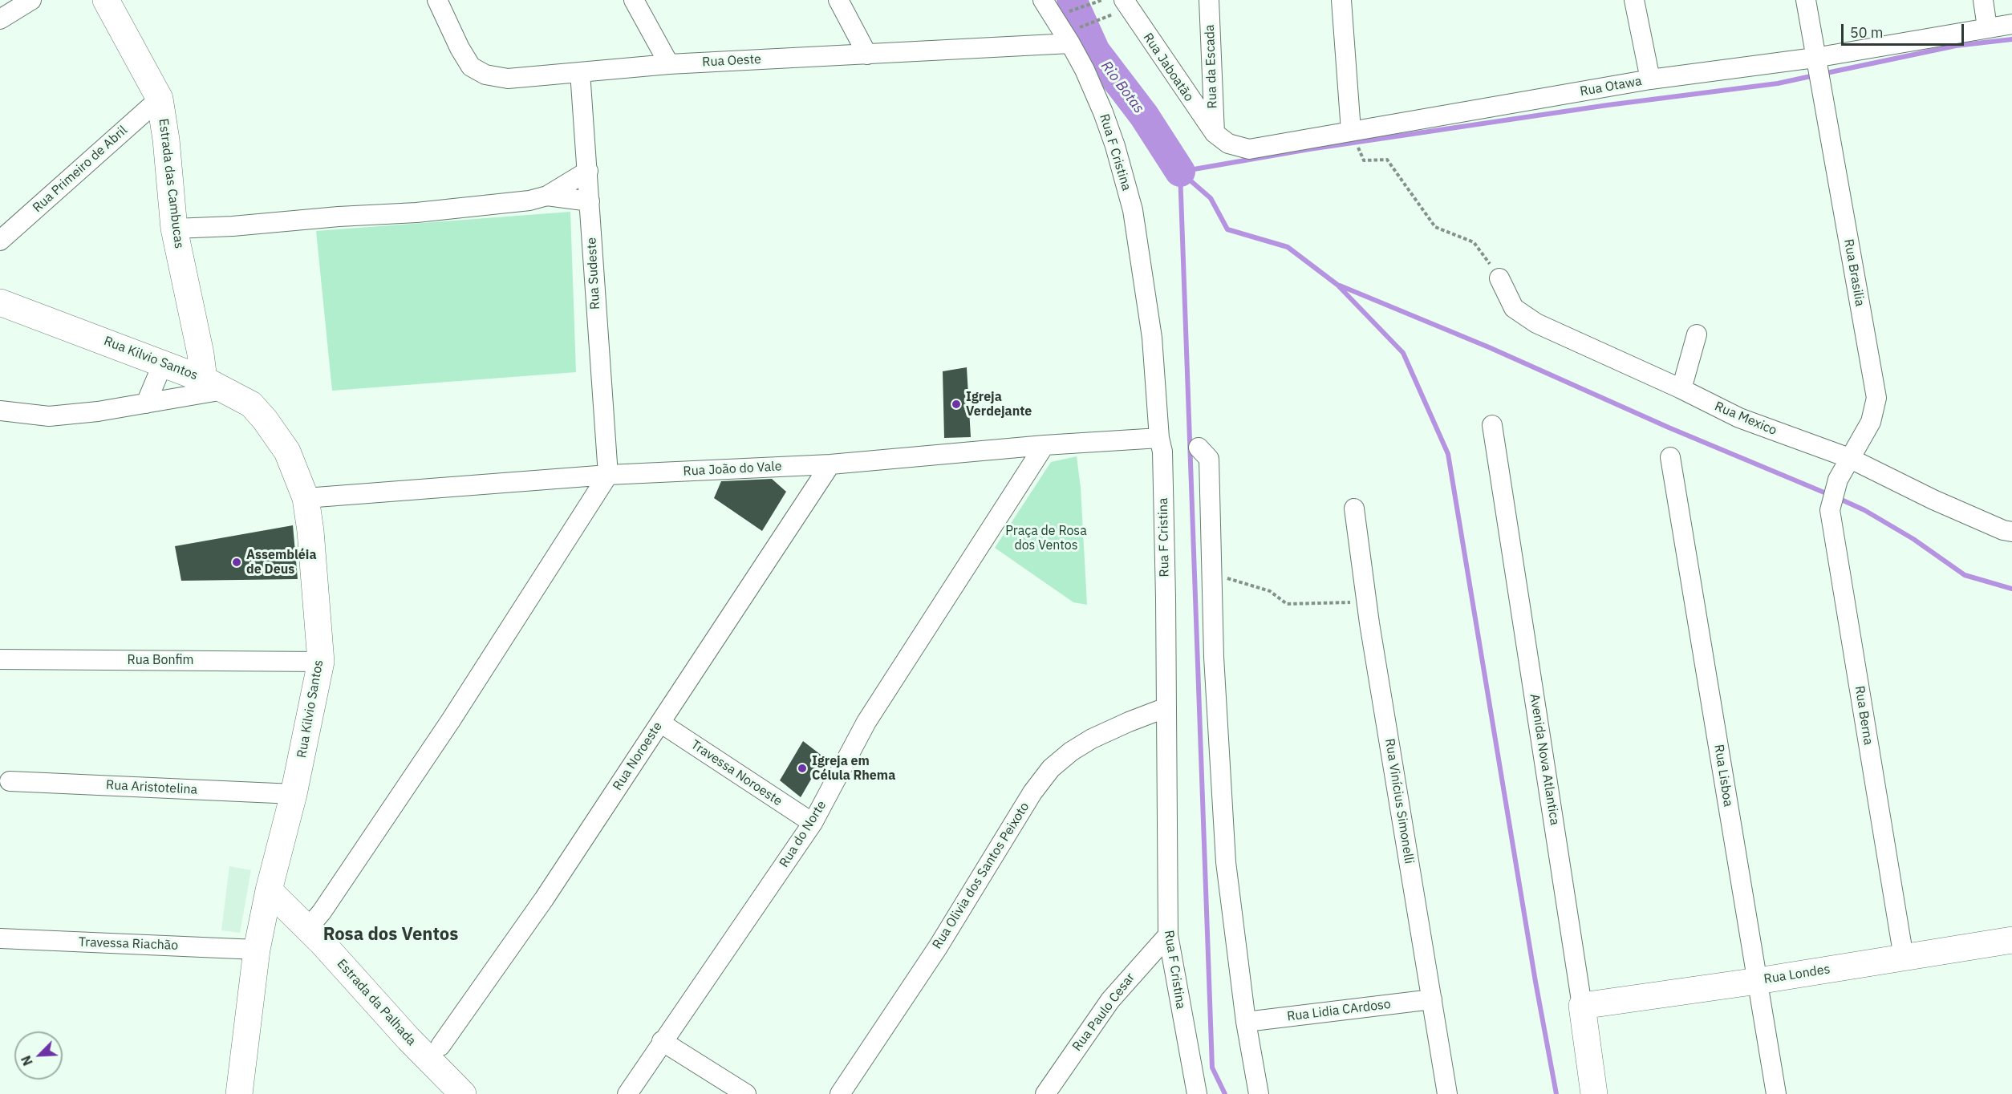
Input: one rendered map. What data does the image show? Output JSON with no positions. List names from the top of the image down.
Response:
{
  "streets": {
    "main road": [
      "Estrada das Cambucas",
      "Rua Kilvio Santos",
      "Avenida Nova Atlantica",
      "Rua Londes",
      "Estrada da Palhada"
    ],
    "street": [
      "Rua Oeste",
      "Rua da Escada",
      "Rua Jaboatão",
      "Rua Otawa",
      "Rua F Cristina",
      "Rua Primeiro de Abril",
      "Rua Brasilia",
      "Rua Sudeste",
      "Rua Mexico",
      "Rua João do Vale",
      "Rua Bonfim",
      "Rua Berna",
      "Rua Noroeste",
      "Travessa Noroeste",
      "Rua Lisboa",
      "Rua Aristotelina",
      "Rua Vinícius Simonelli",
      "Rua do Norte",
      "Rua Olivia dos Santos Peixoto",
      "Travessa Riachão",
      "Rua Lidia CArdoso",
      "Rua Paulo Cesar"
    ]
  },
  "crossings": [
    ["Rua Oeste", "Rua F Cristina"],
    ["Rua Oeste", "Rua Sudeste"],
    ["Rua da Escada", "Rua Jaboatão"],
    ["Rua da Escada", "Rua Otawa"],
    ["Rua Jaboatão", "Rua Otawa"],
    ["Rua Otawa", "Rua Brasilia"],
    ["Rua F Cristina", "Rua João do Vale"],
    ["Rua F Cristina", "Rua Olivia dos Santos Peixoto"],
    ["Rua F Cristina", "Rua Paulo Cesar"],
    ["Rua Primeiro de Abril", "Estrada das Cambucas"],
    ["Estrada das Cambucas", "Rua Kilvio Santos"],
    ["Rua Brasilia", "Rua Mexico"],
    ["Rua Brasilia", "Rua Berna"],
    ["Rua Sudeste", "Rua João do Vale"],
    ["Rua Kilvio Santos", "Rua João do Vale"],
    ["Rua Kilvio Santos", "Rua Bonfim"],
    ["Rua Kilvio Santos", "Rua Aristotelina"],
    ["Rua Kilvio Santos", "Travessa Riachão"],
    ["Rua Kilvio Santos", "Estrada da Palhada"],
    ["Rua Mexico", "Rua Berna"],
    ["Rua João do Vale", "Rua Noroeste"],
    ["Rua João do Vale", "Rua do Norte"],
    ["Rua Berna", "Rua Londes"],
    ["Rua Noroeste", "Travessa Noroeste"],
    ["Avenida Nova Atlantica", "Rua Londes"],
    ["Travessa Noroeste", "Rua do Norte"],
    ["Rua Lisboa", "Rua Londes"],
    ["Rua Vinícius Simonelli", "Rua Lidia CArdoso"]
  ],
  "districts": ["Rosa dos Ventos"],
  "water": ["Rio Botas"],
  "parks": ["Praça de Rosa dos Ventos"],
  "places": ["Igreja Verdejante", "Assembléia de Deus", "Igreja em Célula Rhema"],
  "scale_bar": "50 m",
  "north": "bottom left"
}
